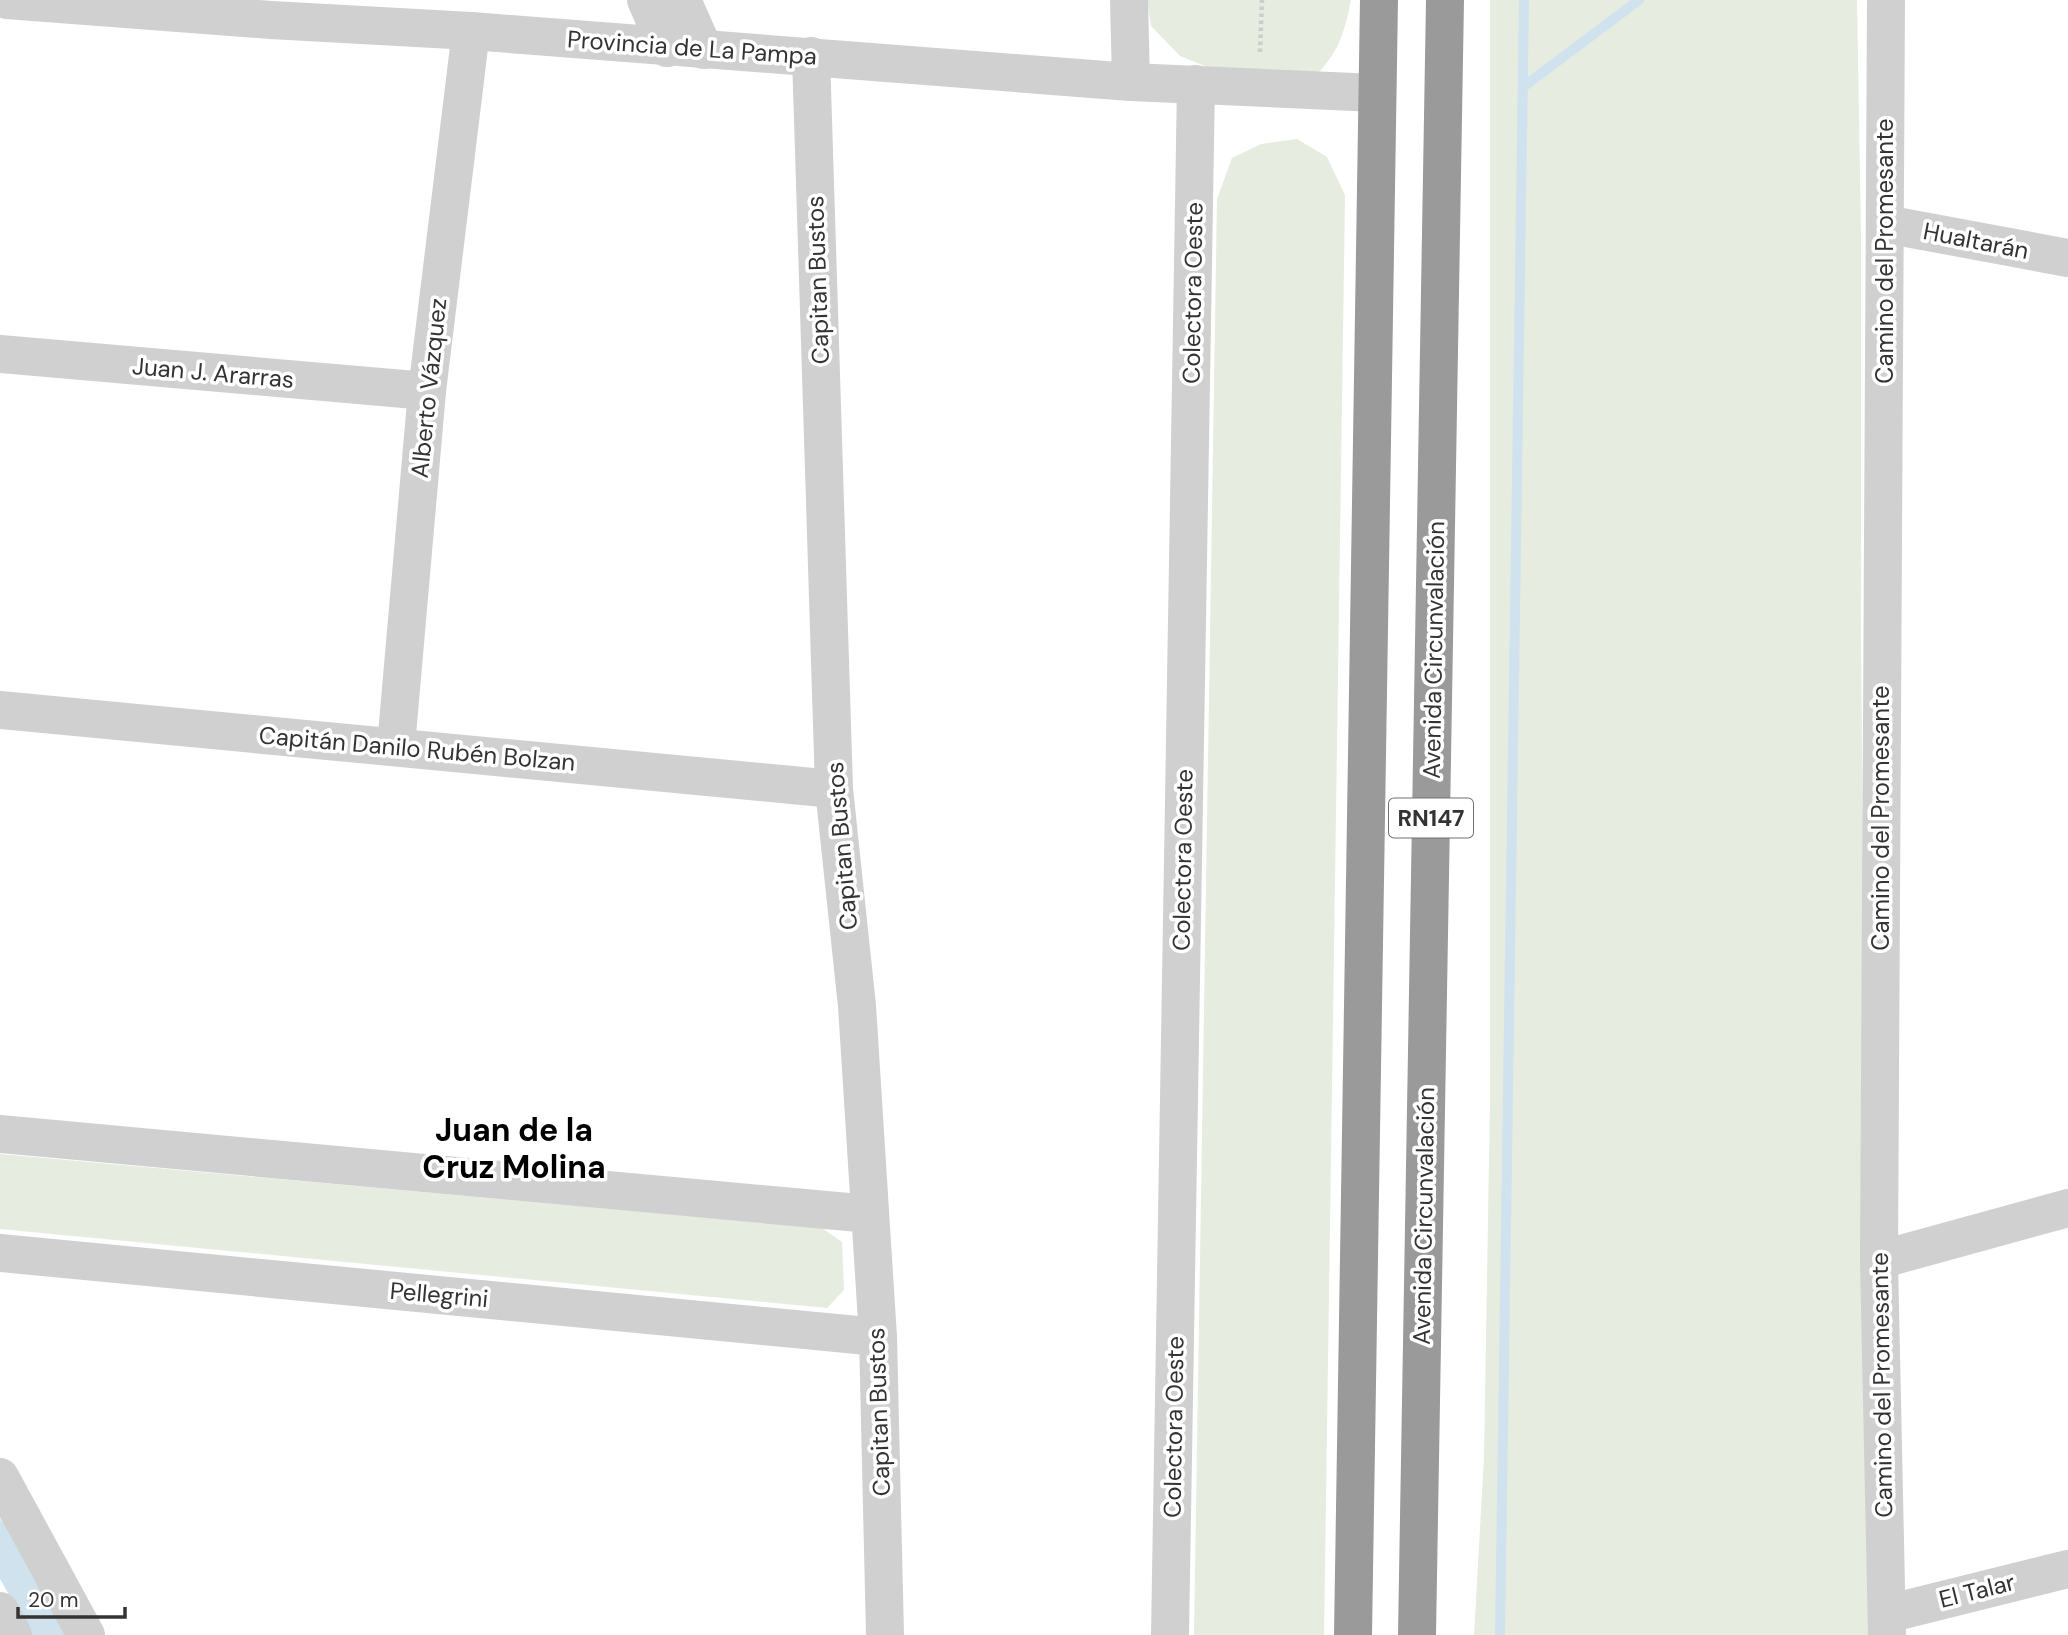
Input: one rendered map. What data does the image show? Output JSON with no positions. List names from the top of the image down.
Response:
{
  "streets": {
    "highway": ["Avenida Circunvalación", "RN147"],
    "street": [
      "Provincia de La Pampa",
      "Hualtarán",
      "Camino del Promesante",
      "Capitan Bustos",
      "Colectora Oeste",
      "Juan J. Ararras",
      "Alberto Vázquez",
      "Capitán Danilo Rubén Bolzan",
      "Pellegrini",
      "El Talar"
    ]
  },
  "crossings": [
    ["Provincia de La Pampa", "Capitan Bustos"],
    ["Provincia de La Pampa", "Colectora Oeste"],
    ["Provincia de La Pampa", "Alberto Vázquez"],
    ["Provincia de La Pampa", "RN147"],
    ["Hualtarán", "Camino del Promesante"],
    ["Camino del Promesante", "El Talar"],
    ["Capitan Bustos", "Capitán Danilo Rubén Bolzan"],
    ["Capitan Bustos", "Pellegrini"],
    ["Juan J. Ararras", "Alberto Vázquez"],
    ["Alberto Vázquez", "Capitán Danilo Rubén Bolzan"]
  ],
  "districts": ["Juan de la Cruz Molina"],
  "scale_bar": "20 m"
}
